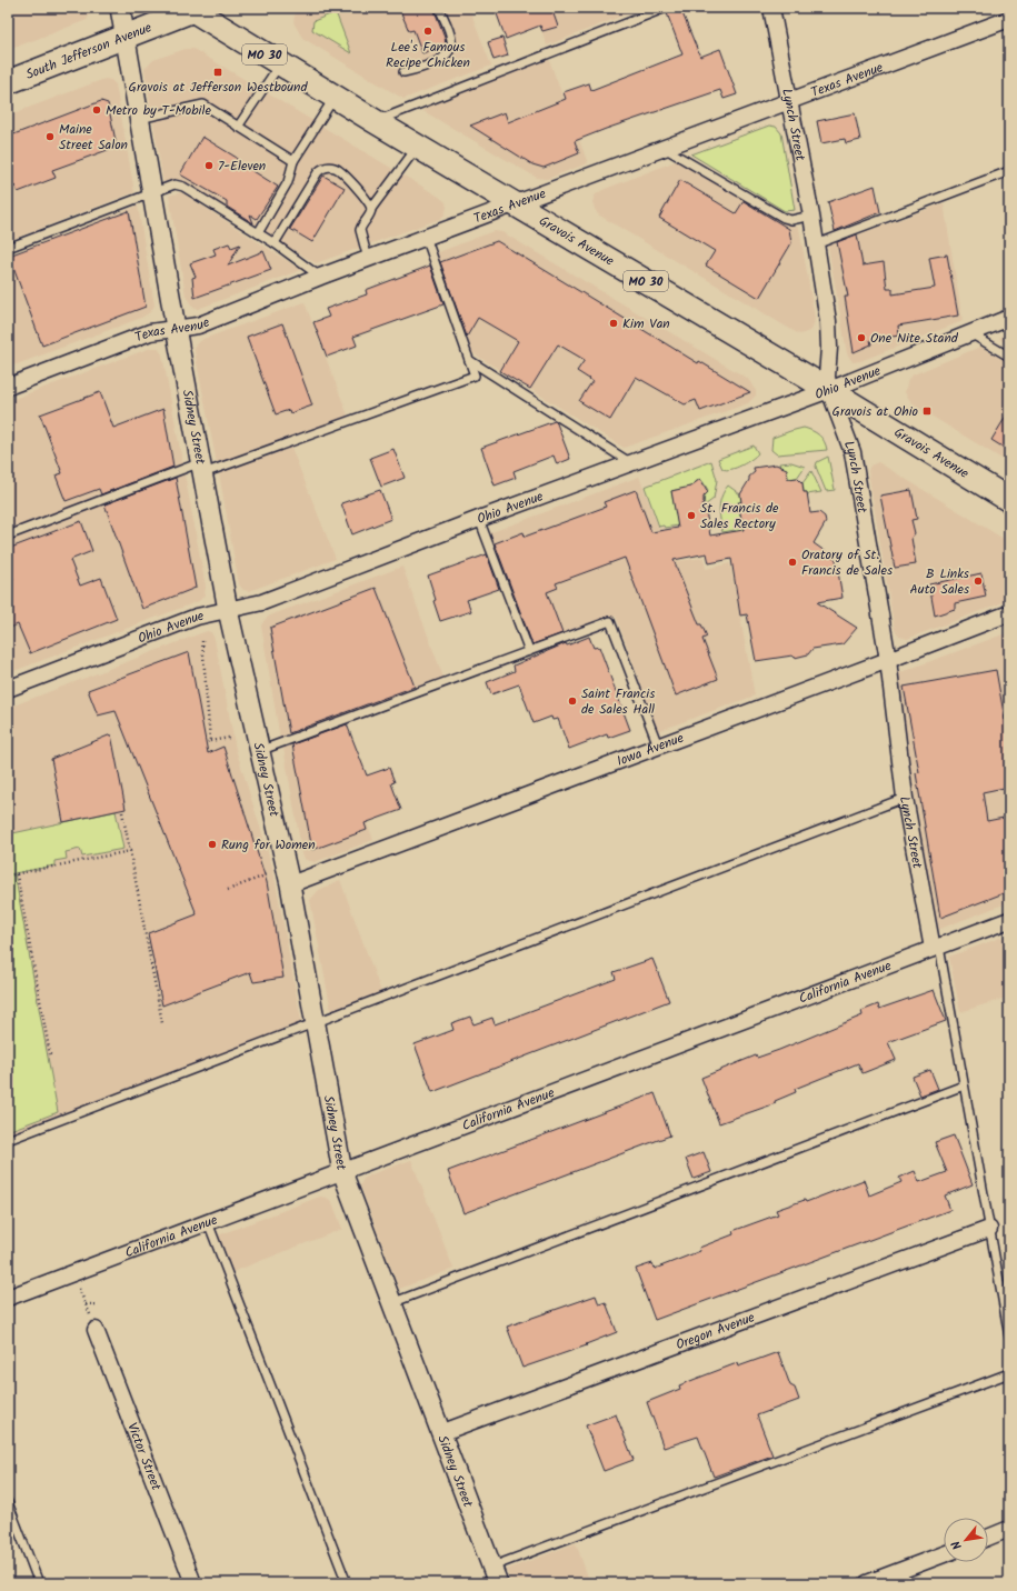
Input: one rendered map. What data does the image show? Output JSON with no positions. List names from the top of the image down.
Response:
{
  "streets": {
    "main road": ["South Jefferson Avenue", "MO 30", "Gravois Avenue"],
    "street": [
      "Texas Avenue",
      "Lynch Street",
      "Ohio Avenue",
      "Sidney Street",
      "Iowa Avenue",
      "California Avenue",
      "Oregon Avenue",
      "Victor Street"
    ]
  },
  "crossings": [
    ["South Jefferson Avenue", "Gravois Avenue"],
    ["South Jefferson Avenue", "Sidney Street"],
    ["Texas Avenue", "Lynch Street"],
    ["Texas Avenue", "Gravois Avenue"],
    ["Texas Avenue", "Sidney Street"],
    ["Lynch Street", "Gravois Avenue"],
    ["Lynch Street", "Ohio Avenue"],
    ["Lynch Street", "Iowa Avenue"],
    ["Lynch Street", "California Avenue"],
    ["Gravois Avenue", "Ohio Avenue"],
    ["Ohio Avenue", "Sidney Street"],
    ["Sidney Street", "Iowa Avenue"],
    ["Sidney Street", "California Avenue"],
    ["Sidney Street", "Oregon Avenue"]
  ],
  "places": {
    "other": [
      "Lee's Famous Recipe Chicken",
      "Metro by T-Mobile",
      "Maine Street Salon",
      "7-Eleven",
      "Kim Van",
      "One Nite Stand",
      "St. Francis de Sales Rectory",
      "Oratory of St. Francis de Sales",
      "B Links Auto Sales",
      "Saint Francis de Sales Hall",
      "Rung for Women"
    ],
    "transit": ["Gravois at Jefferson Westbound", "Gravois at Ohio"]
  },
  "north": "bottom left"
}
